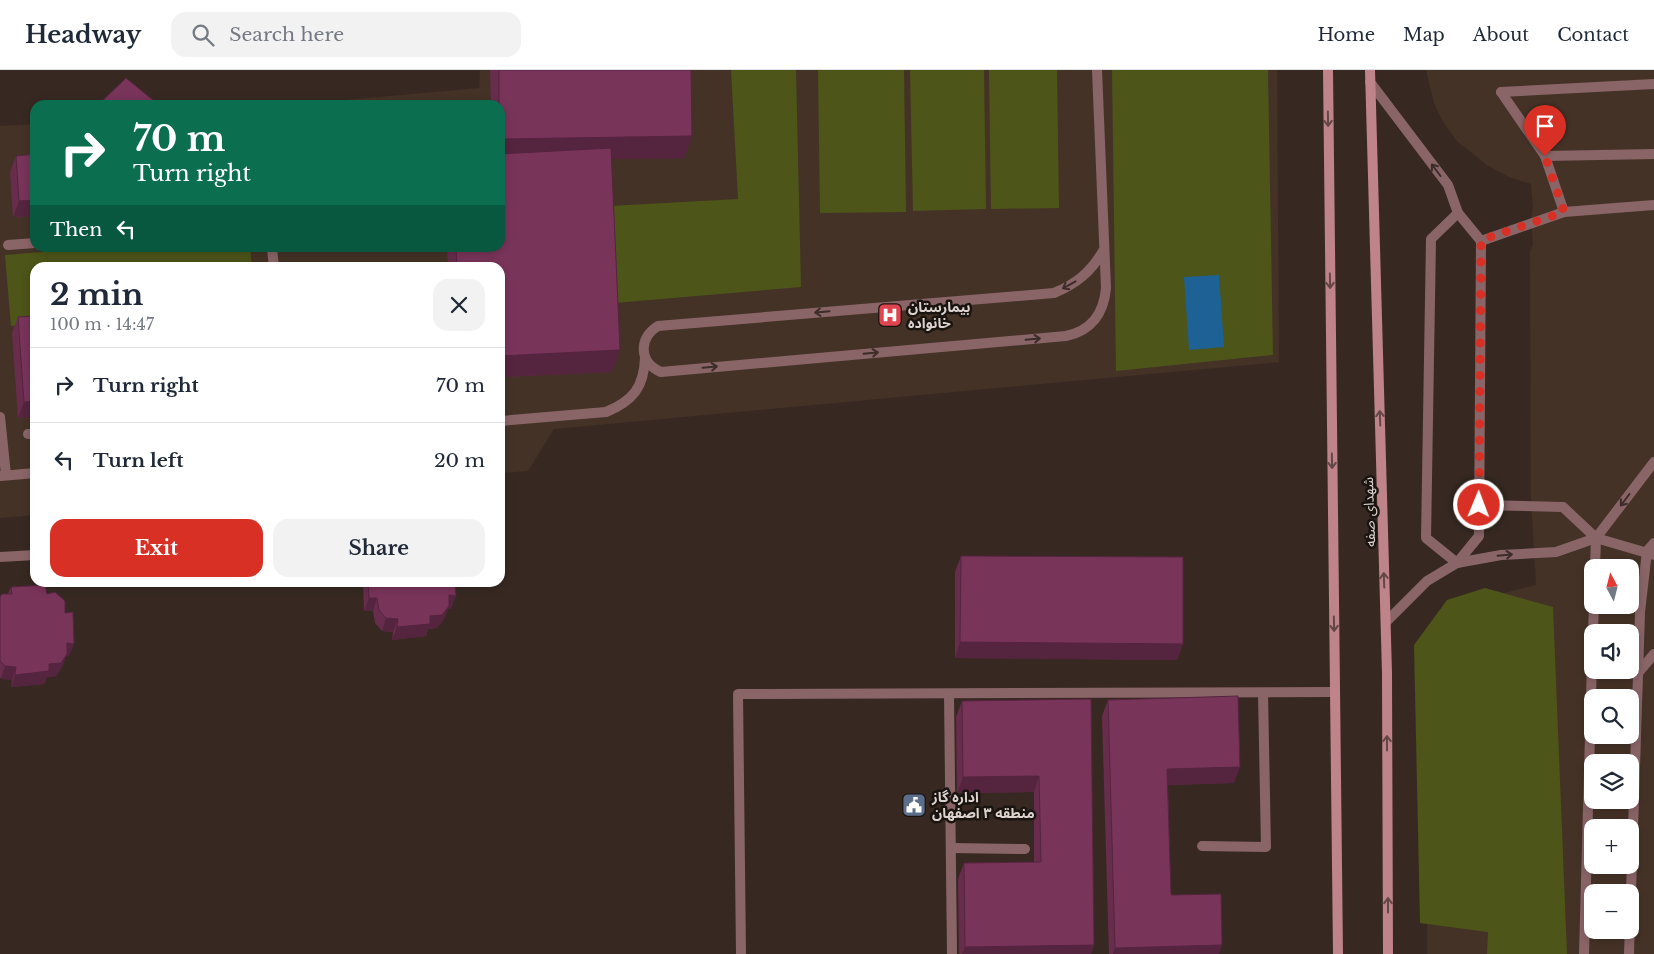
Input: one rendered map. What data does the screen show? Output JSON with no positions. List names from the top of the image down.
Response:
{
  "streets": {
    "main road": ["شهدای صفه"]
  },
  "places": {
    "hospital": ["بیمارستان خانواده"],
    "public building": ["اداره گاز منطقه ۳ اصفهان"]
  },
  "north": "top",
  "page": {
    "header": "Headway",
    "search": "Search here",
    "nav": [
      "Home",
      "Map",
      "About",
      "Contact"
    ],
    "turn": ["70 m", "Turn right"],
    "then": "Then",
    "heading": ["2 min", "100 m · 14:47"],
    "list": [
      {
        "name": "Turn right",
        "value": "70 m"
      },
      {
        "name": "Turn left",
        "value": "20 m"
      }
    ],
    "buttons": ["Exit", "Share"],
    "map_buttons": ["+", "−"]
  }
}
